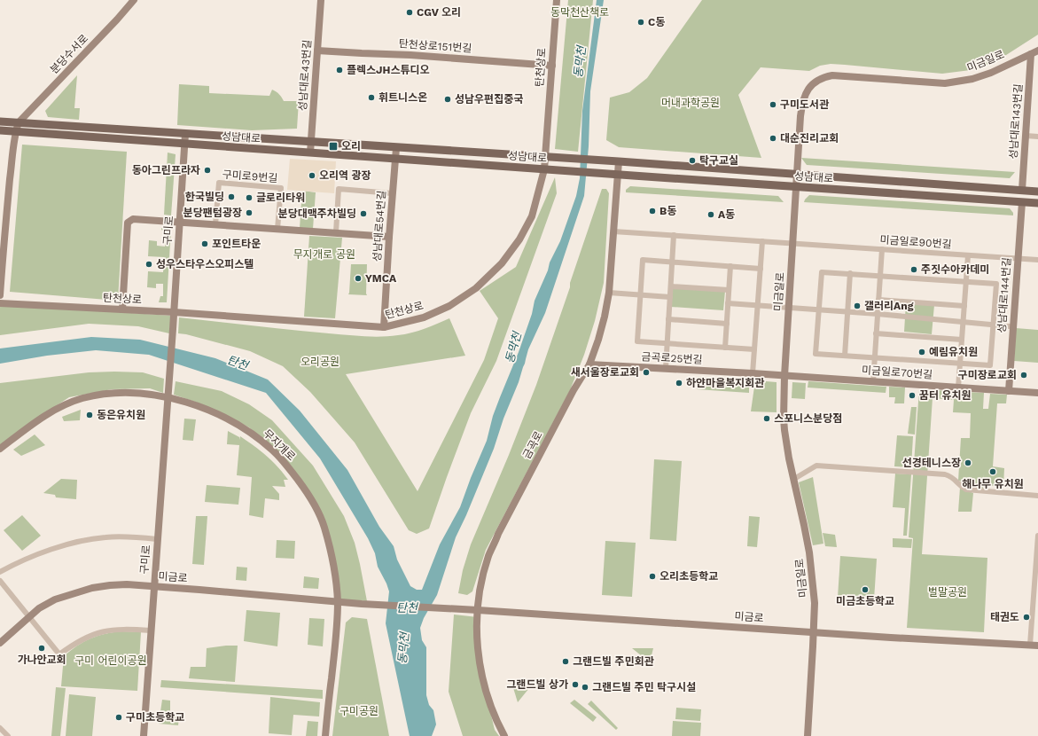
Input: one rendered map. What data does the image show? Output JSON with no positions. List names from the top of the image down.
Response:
{
  "streets": {
    "main road": ["성남대로"],
    "street": [
      "탄천상로151번길",
      "분당수서로",
      "미금일로",
      "탄천상로",
      "성남대로43번길",
      "성남대로143번길",
      "구미로9번길",
      "성남대로54번길",
      "구미로",
      "미금일로90번길",
      "성남대로144번길",
      "금곡로25번길",
      "미금일로70번길",
      "무지개로",
      "금곡로",
      "미금로"
    ]
  },
  "crossings": [
    ["탄천상로151번길", "탄천상로"],
    ["탄천상로151번길", "성남대로43번길"],
    ["분당수서로", "성남대로"],
    ["미금일로", "성남대로143번길"],
    ["미금일로", "성남대로"],
    ["미금일로", "미금일로90번길"],
    ["미금일로", "성남대로144번길"],
    ["미금일로", "금곡로25번길"],
    ["미금일로", "미금일로70번길"],
    ["미금일로", "미금로"],
    ["탄천상로", "성남대로"],
    ["탄천상로", "성남대로54번길"],
    ["탄천상로", "구미로"],
    ["성남대로43번길", "성남대로"],
    ["성남대로143번길", "성남대로"],
    ["성남대로", "성남대로54번길"],
    ["성남대로", "구미로"],
    ["성남대로", "성남대로144번길"],
    ["성남대로", "금곡로"],
    ["구미로", "무지개로"],
    ["구미로", "미금로"],
    ["미금일로90번길", "성남대로144번길"],
    ["미금일로90번길", "금곡로"],
    ["성남대로144번길", "미금일로70번길"],
    ["금곡로25번길", "미금일로70번길"],
    ["금곡로25번길", "금곡로"],
    ["무지개로", "미금로"],
    ["금곡로", "미금로"]
  ],
  "water": ["동막천", "탄천"],
  "parks": [
    "동막천산책로",
    "머내과학공원",
    "무지개로 공원",
    "오리공원",
    "벌말공원",
    "구미 어린이공원",
    "구미공원"
  ],
  "places": {
    "other": [
      "CGV 오리",
      "C동",
      "플렉스JH스튜디오",
      "휘트니스온",
      "성남우편집중국",
      "구미도서관",
      "대순진리교회",
      "탁구교실",
      "동아그린프라자",
      "오리역 광장",
      "한국빌딩",
      "글로리타워",
      "B동",
      "분당팬텀광장",
      "분당대맥주차빌딩",
      "A동",
      "포인트타운",
      "성우스타우스오피스텔",
      "주짓수아카데미",
      "YMCA",
      "갤러리Ang",
      "예림유치원",
      "새서울장로교회",
      "구미장로교회",
      "하얀마을복지회관",
      "꿈터 유치원",
      "동은유치원",
      "스포니스분당점",
      "선경테니스장",
      "해나무 유치원",
      "오리초등학교",
      "미금초등학교",
      "태권도",
      "가나안교회",
      "그랜드빌 주민회관",
      "그랜드빌 상가",
      "그랜드빌 주민 탁구시설",
      "구미초등학교"
    ],
    "transit": ["오리"]
  }
}
